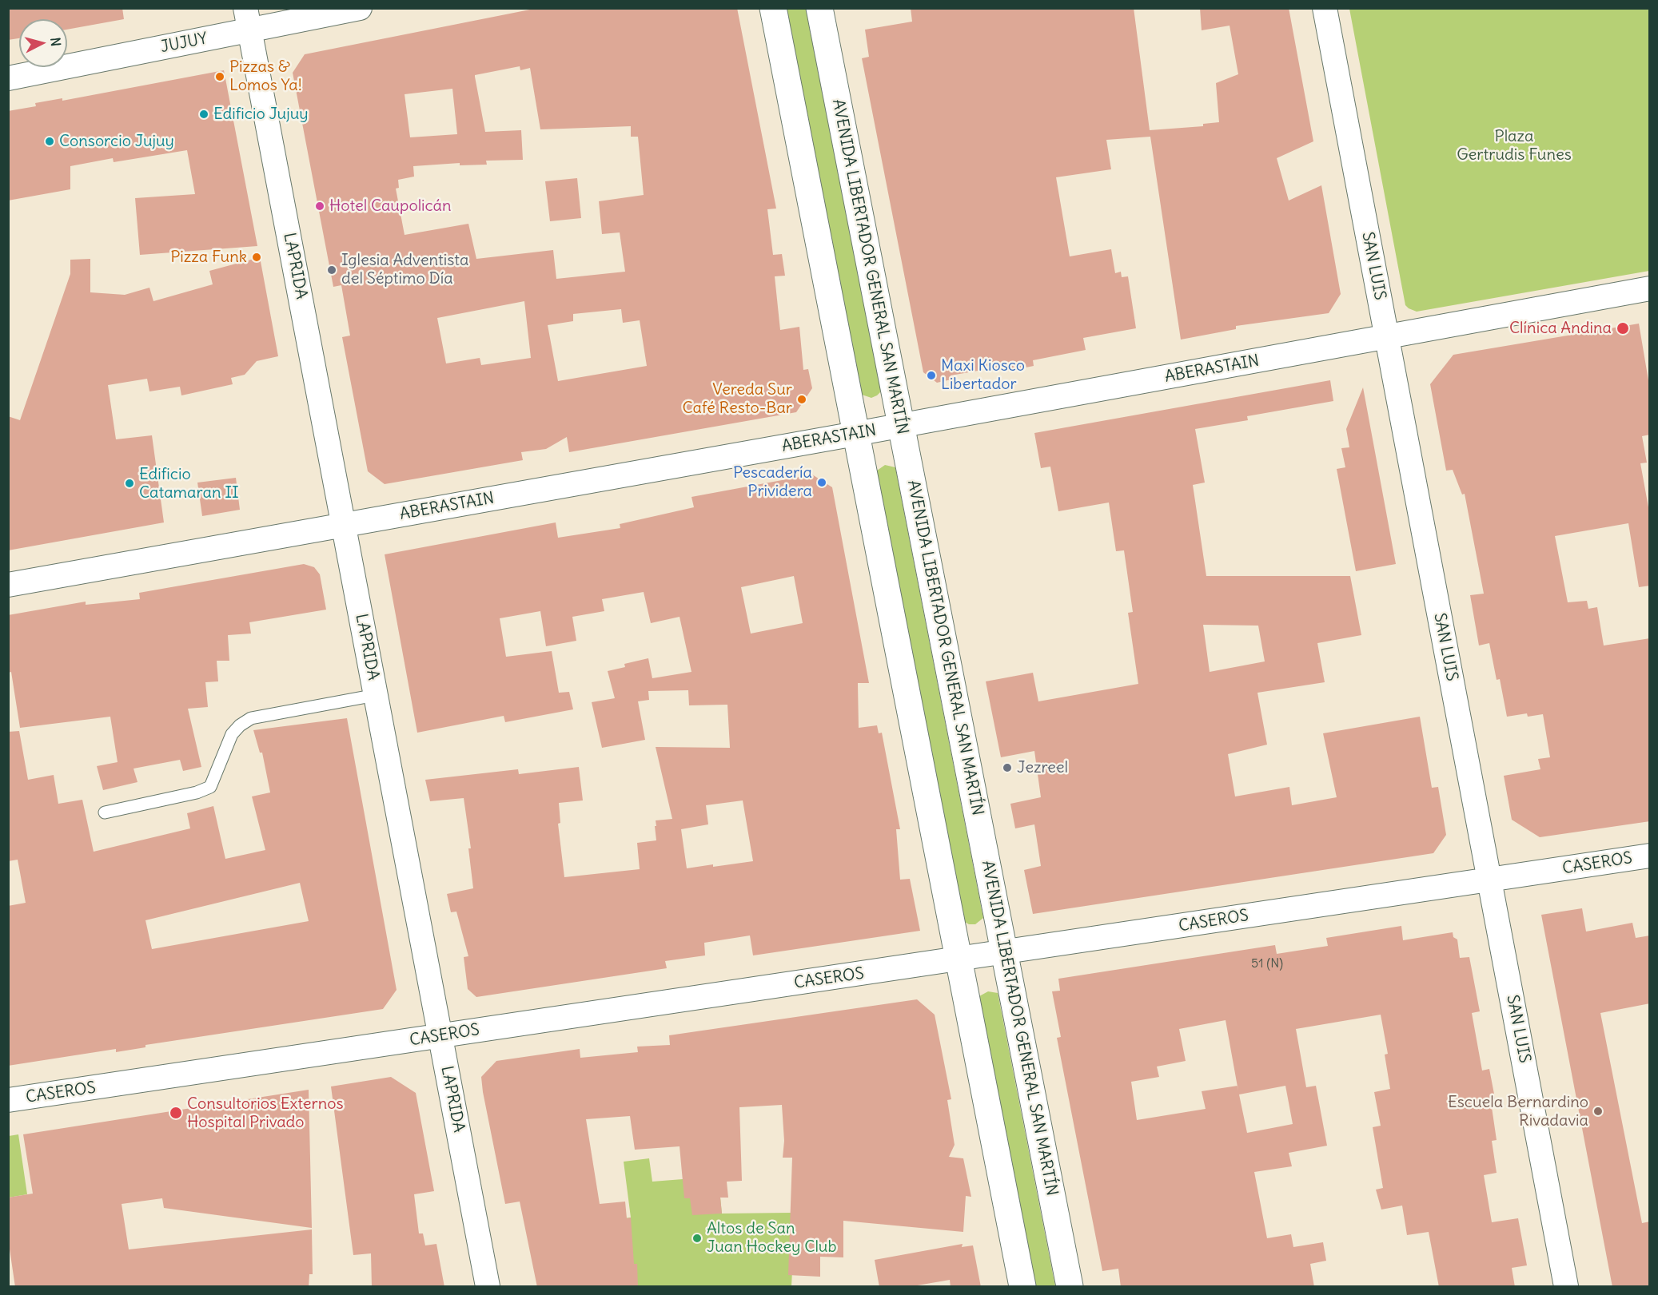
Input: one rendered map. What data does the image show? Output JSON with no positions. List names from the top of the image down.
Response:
{
  "streets": {
    "main road": ["AVENIDA LIBERTADOR GENERAL SAN MARTÍN"],
    "street": [
      "JUJUY",
      "LAPRIDA",
      "SAN LUIS",
      "ABERASTAIN",
      "CASEROS"
    ]
  },
  "crossings": [
    ["JUJUY", "LAPRIDA"],
    ["LAPRIDA", "ABERASTAIN"],
    ["LAPRIDA", "CASEROS"],
    ["SAN LUIS", "ABERASTAIN"],
    ["SAN LUIS", "CASEROS"],
    ["AVENIDA LIBERTADOR GENERAL SAN MARTÍN", "ABERASTAIN"],
    ["AVENIDA LIBERTADOR GENERAL SAN MARTÍN", "CASEROS"]
  ],
  "parks": ["Plaza Gertrudis Funes"],
  "places": [
    "Pizzas & Lomos Ya!",
    "Edificio Jujuy",
    "Consorcio Jujuy",
    "Hotel Caupolicán",
    "Pizza Funk",
    "Iglesia Adventista del Séptimo Día",
    "Clínica Andina",
    "Maxi Kiosco Libertador",
    "Vereda Sur Café Resto-Bar",
    "Pescadería Prividera",
    "Edificio Catamaran II",
    "Jezreel",
    "Escuela Bernardino Rivadavia",
    "Consultorios Externos Hospital Privado",
    "Altos de San Juan Hockey Club"
  ],
  "house_numbers": ["51 (N)"],
  "north": "right"
}
